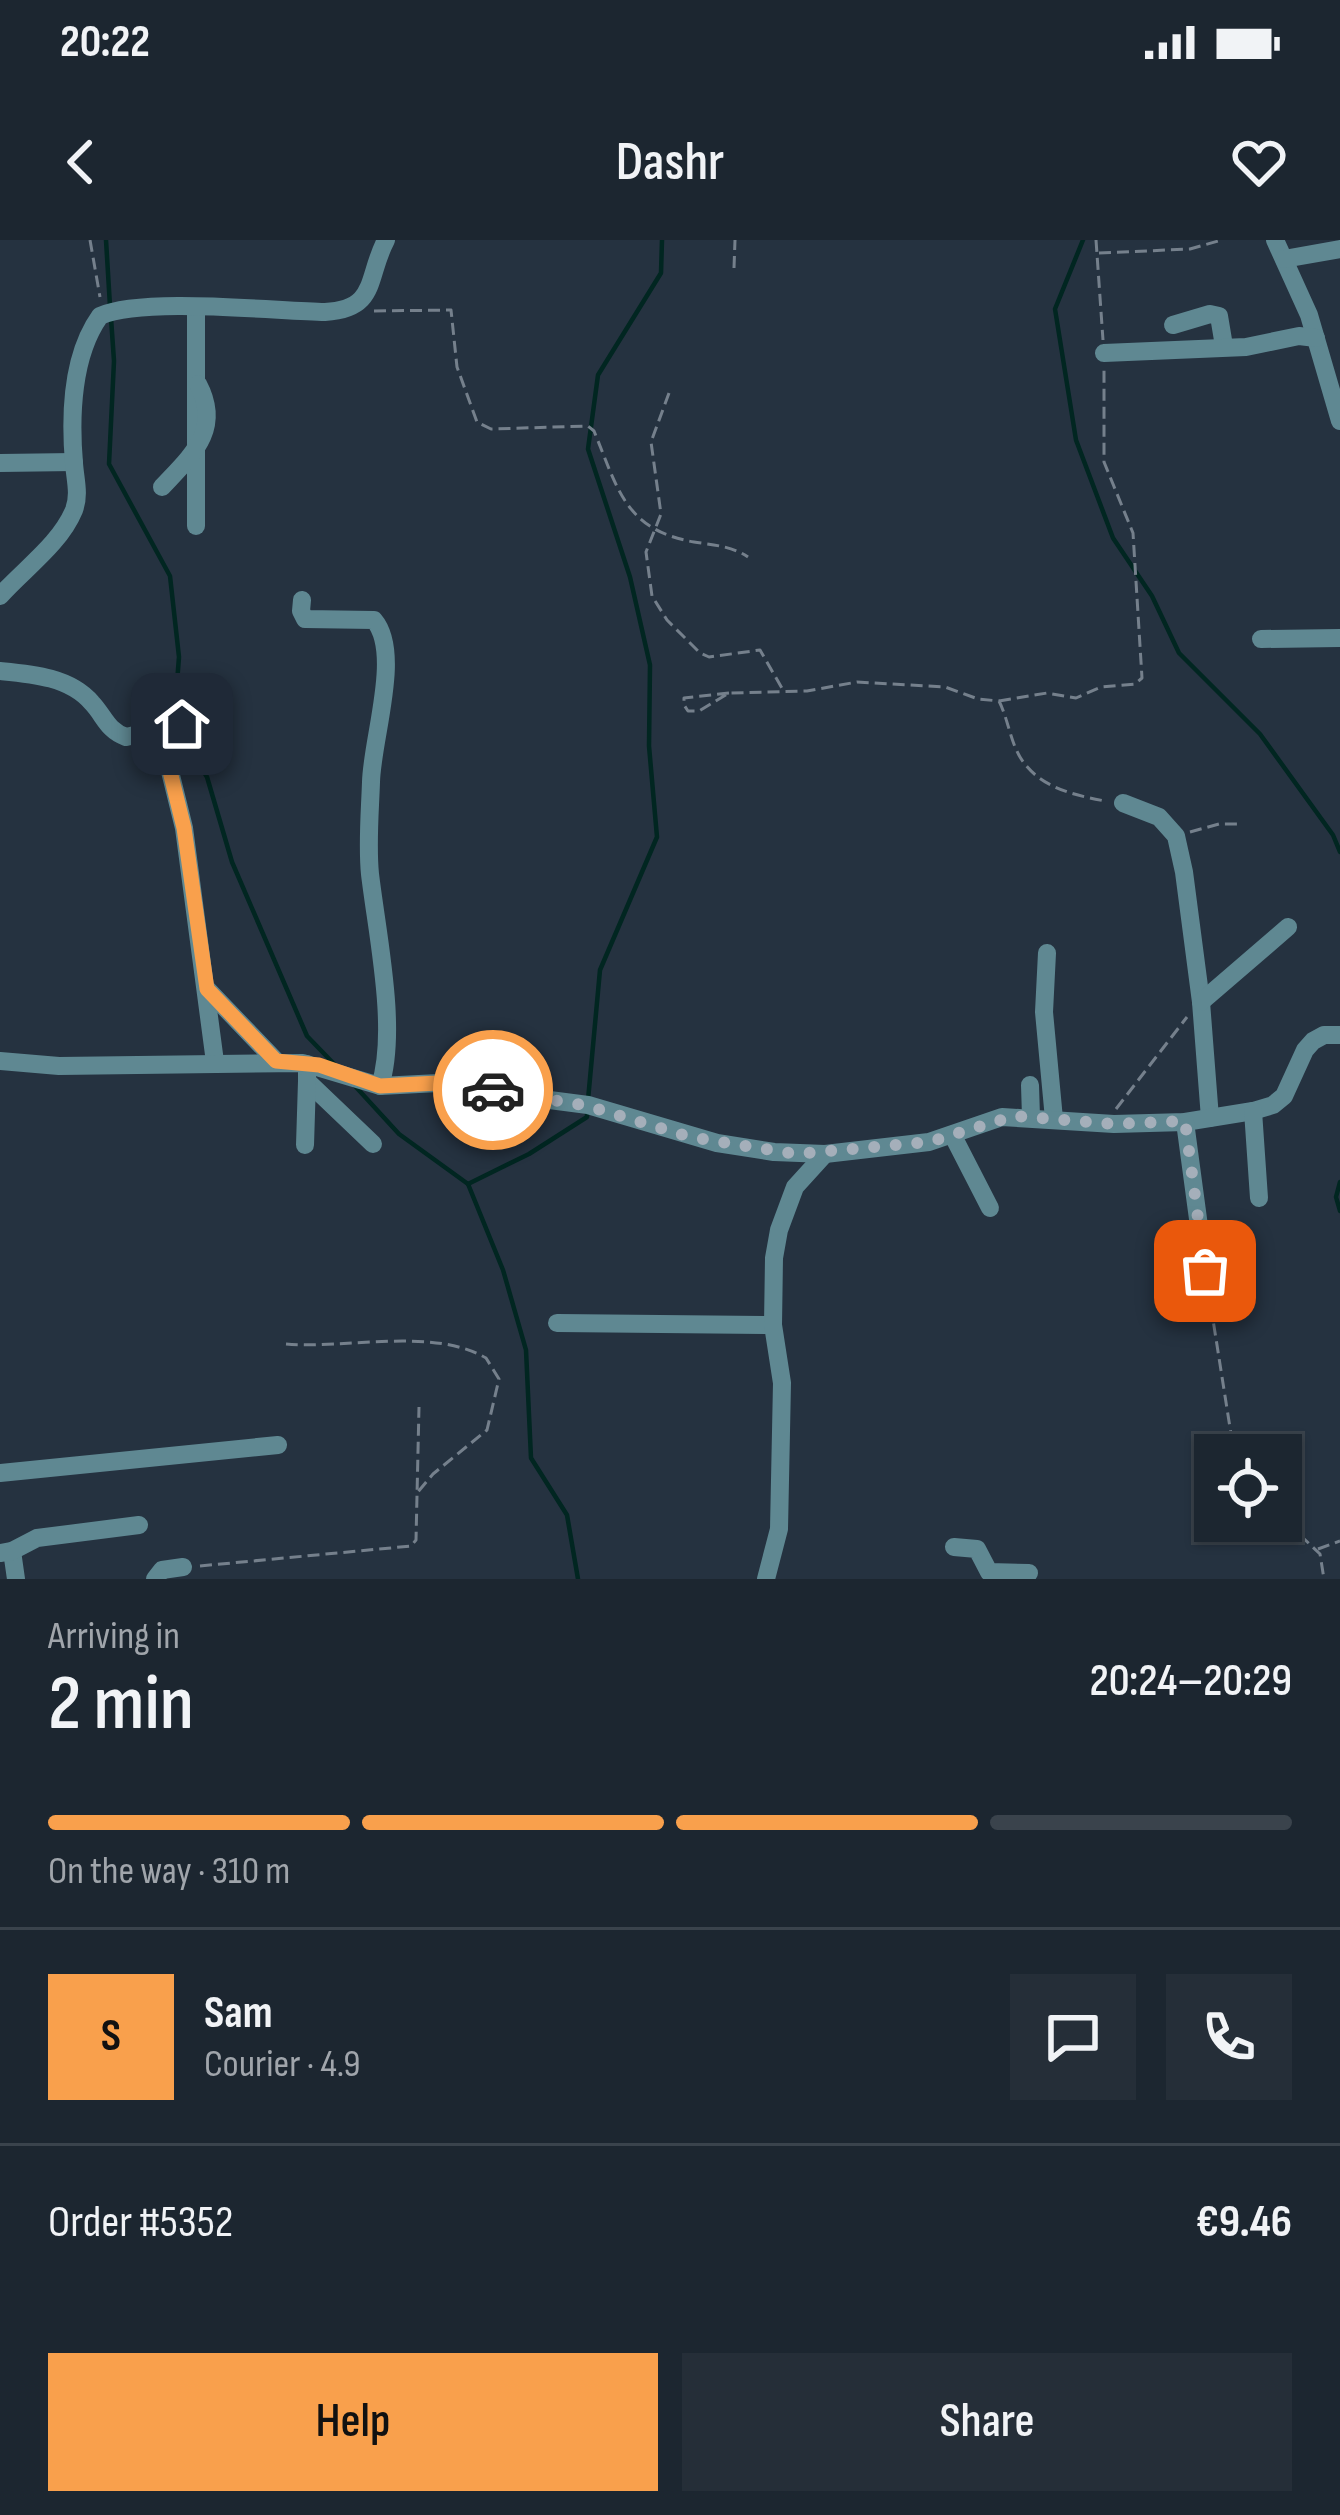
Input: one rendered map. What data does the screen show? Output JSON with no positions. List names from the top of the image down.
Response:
{
  "page": {
    "status": "20:22",
    "header": "Dashr",
    "heading": ["2 min", "Arriving in", "20:24–20:29"],
    "panel": [
      "Sam",
      "Courier · 4.9",
      "Order #5352",
      "€9.46"
    ],
    "bar": "On the way · 310 m",
    "round": "S",
    "buttons": ["Help", "Share"]
  }
}
